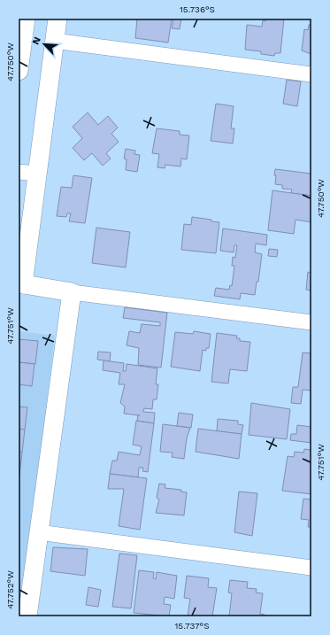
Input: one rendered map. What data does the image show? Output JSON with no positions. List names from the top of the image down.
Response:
{
  "north": "top left",
  "coordinates": [
    "15.736°S",
    "47.750°W",
    "47.751°W",
    "47.752°W",
    "15.737°S"
  ]
}
